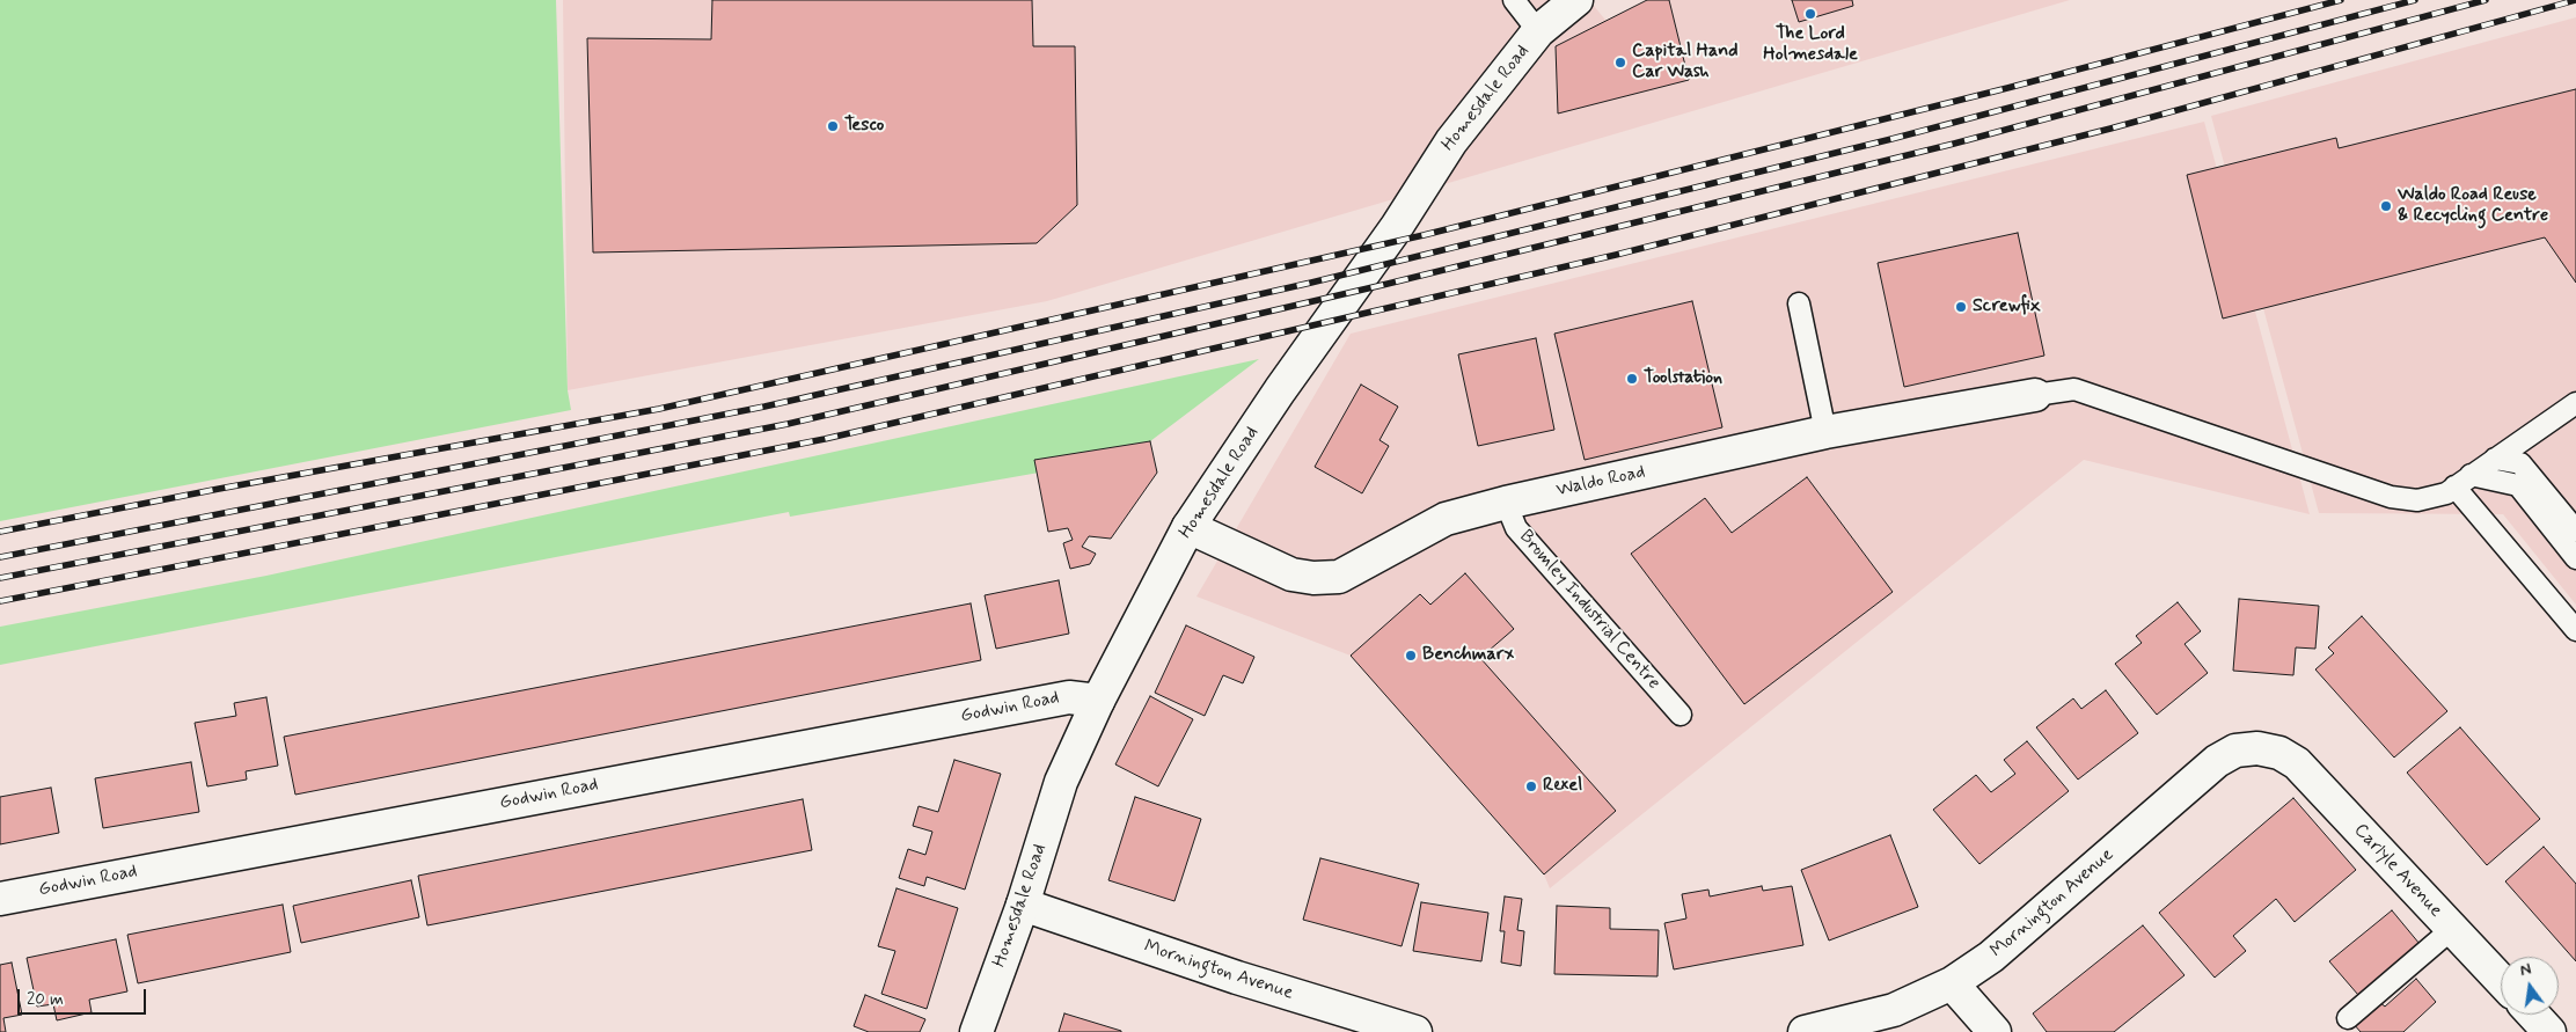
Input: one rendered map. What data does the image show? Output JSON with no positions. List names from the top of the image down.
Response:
{
  "streets": {
    "street": [
      "Homesdale Road",
      "Waldo Road",
      "Godwin Road",
      "Carlyle Avenue",
      "Mornington Avenue"
    ],
    "lane": ["Bromley Industrial Centre"]
  },
  "crossings": [
    ["Homesdale Road", "Waldo Road"],
    ["Homesdale Road", "Godwin Road"],
    ["Homesdale Road", "Mornington Avenue"],
    ["Waldo Road", "Bromley Industrial Centre"],
    ["Carlyle Avenue", "Mornington Avenue"]
  ],
  "places": [
    "The Lord Holmesdale",
    "Capital Hand Car Wash",
    "Tesco",
    "Waldo Road Reuse & Recycling Centre",
    "Screwfix",
    "Toolstation",
    "Benchmarx",
    "Rexel"
  ],
  "scale_bar": "20 m",
  "north": "top"
}
